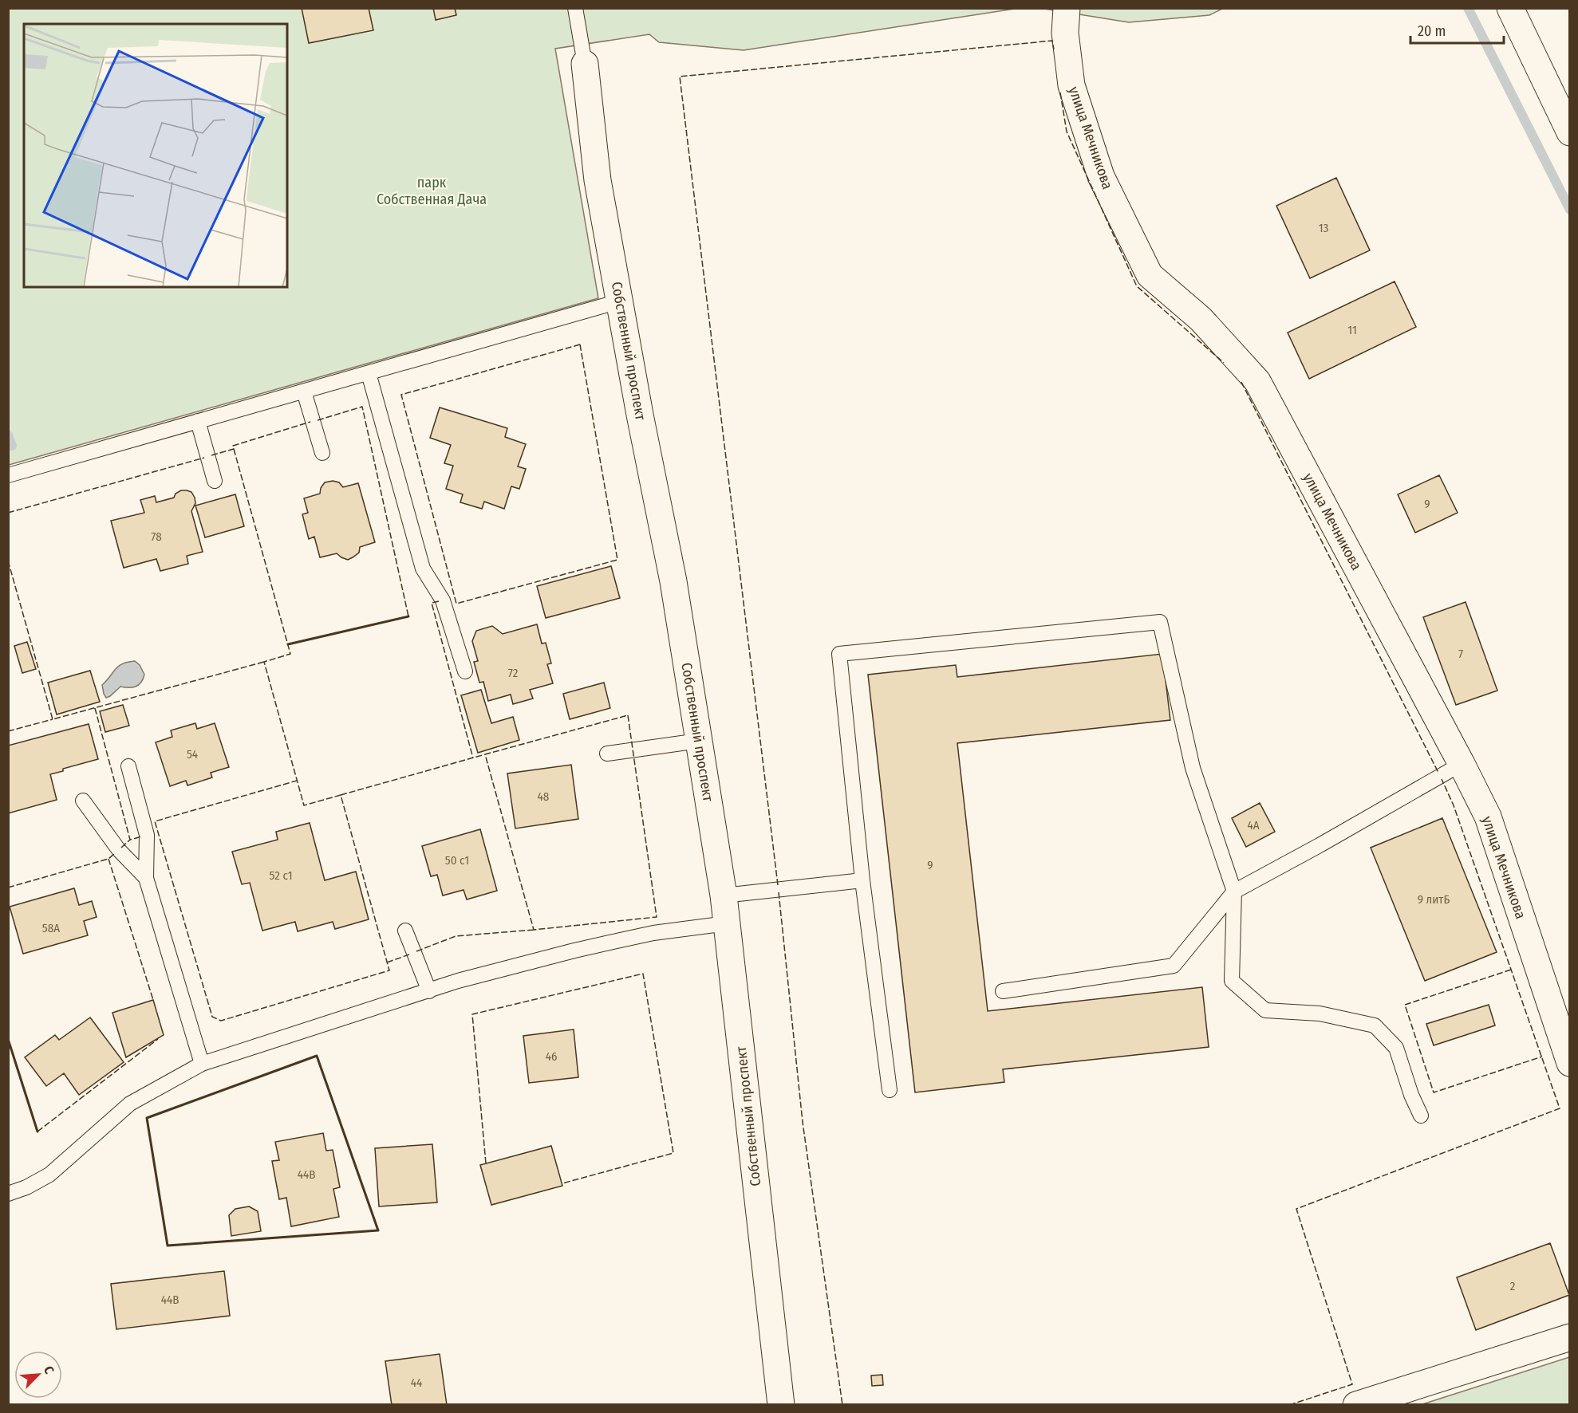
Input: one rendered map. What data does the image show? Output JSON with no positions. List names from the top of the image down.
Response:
{
  "streets": {
    "street": ["улица Мечникова", "Собственный проспект"]
  },
  "parks": ["парк Собственная Дача"],
  "house_numbers": [
    "13",
    "11",
    "9",
    "78",
    "7",
    "72",
    "54",
    "48",
    "4А",
    "50 с1",
    "9",
    "52 с1",
    "9 литБ",
    "58А",
    "46",
    "44В",
    "2",
    "44В",
    "44"
  ],
  "scale_bar": "20 m",
  "north": "top right"
}
